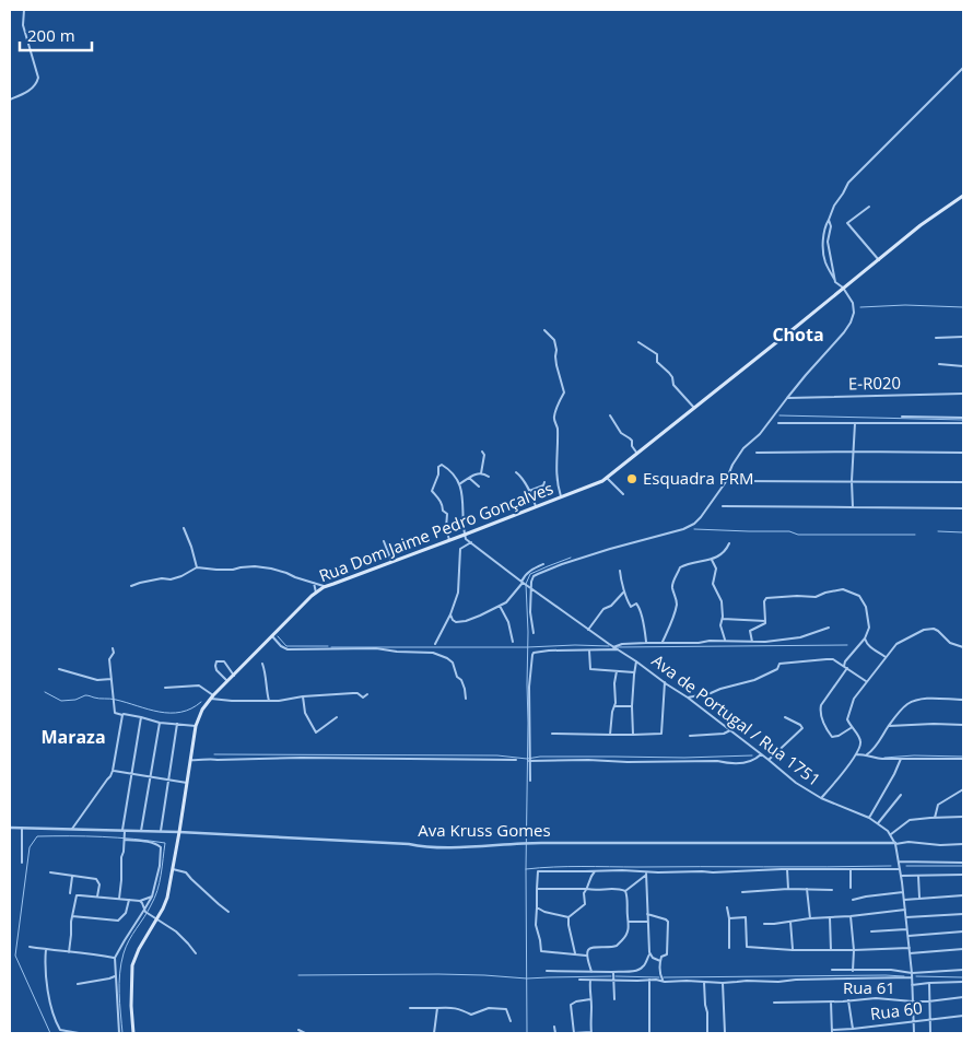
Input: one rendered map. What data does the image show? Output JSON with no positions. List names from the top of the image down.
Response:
{
  "streets": {
    "main road": ["Rua Dom Jaime Pedro Gonçalves"],
    "street": [
      "E-R020",
      "Ava de Portugal / Rua 1751",
      "Ava Kruss Gomes",
      "Rua 61",
      "Rua 60"
    ]
  },
  "crossings": [
    ["Rua Dom Jaime Pedro Gonçalves", "Ava de Portugal / Rua 1751"],
    ["Rua Dom Jaime Pedro Gonçalves", "Ava Kruss Gomes"],
    ["Ava de Portugal / Rua 1751", "Ava Kruss Gomes"],
    ["Ava de Portugal / Rua 1751", "Rua 61"],
    ["Ava de Portugal / Rua 1751", "Rua 60"]
  ],
  "districts": ["Chota", "Maraza"],
  "places": ["Esquadra PRM"],
  "scale_bar": "200 m"
}
